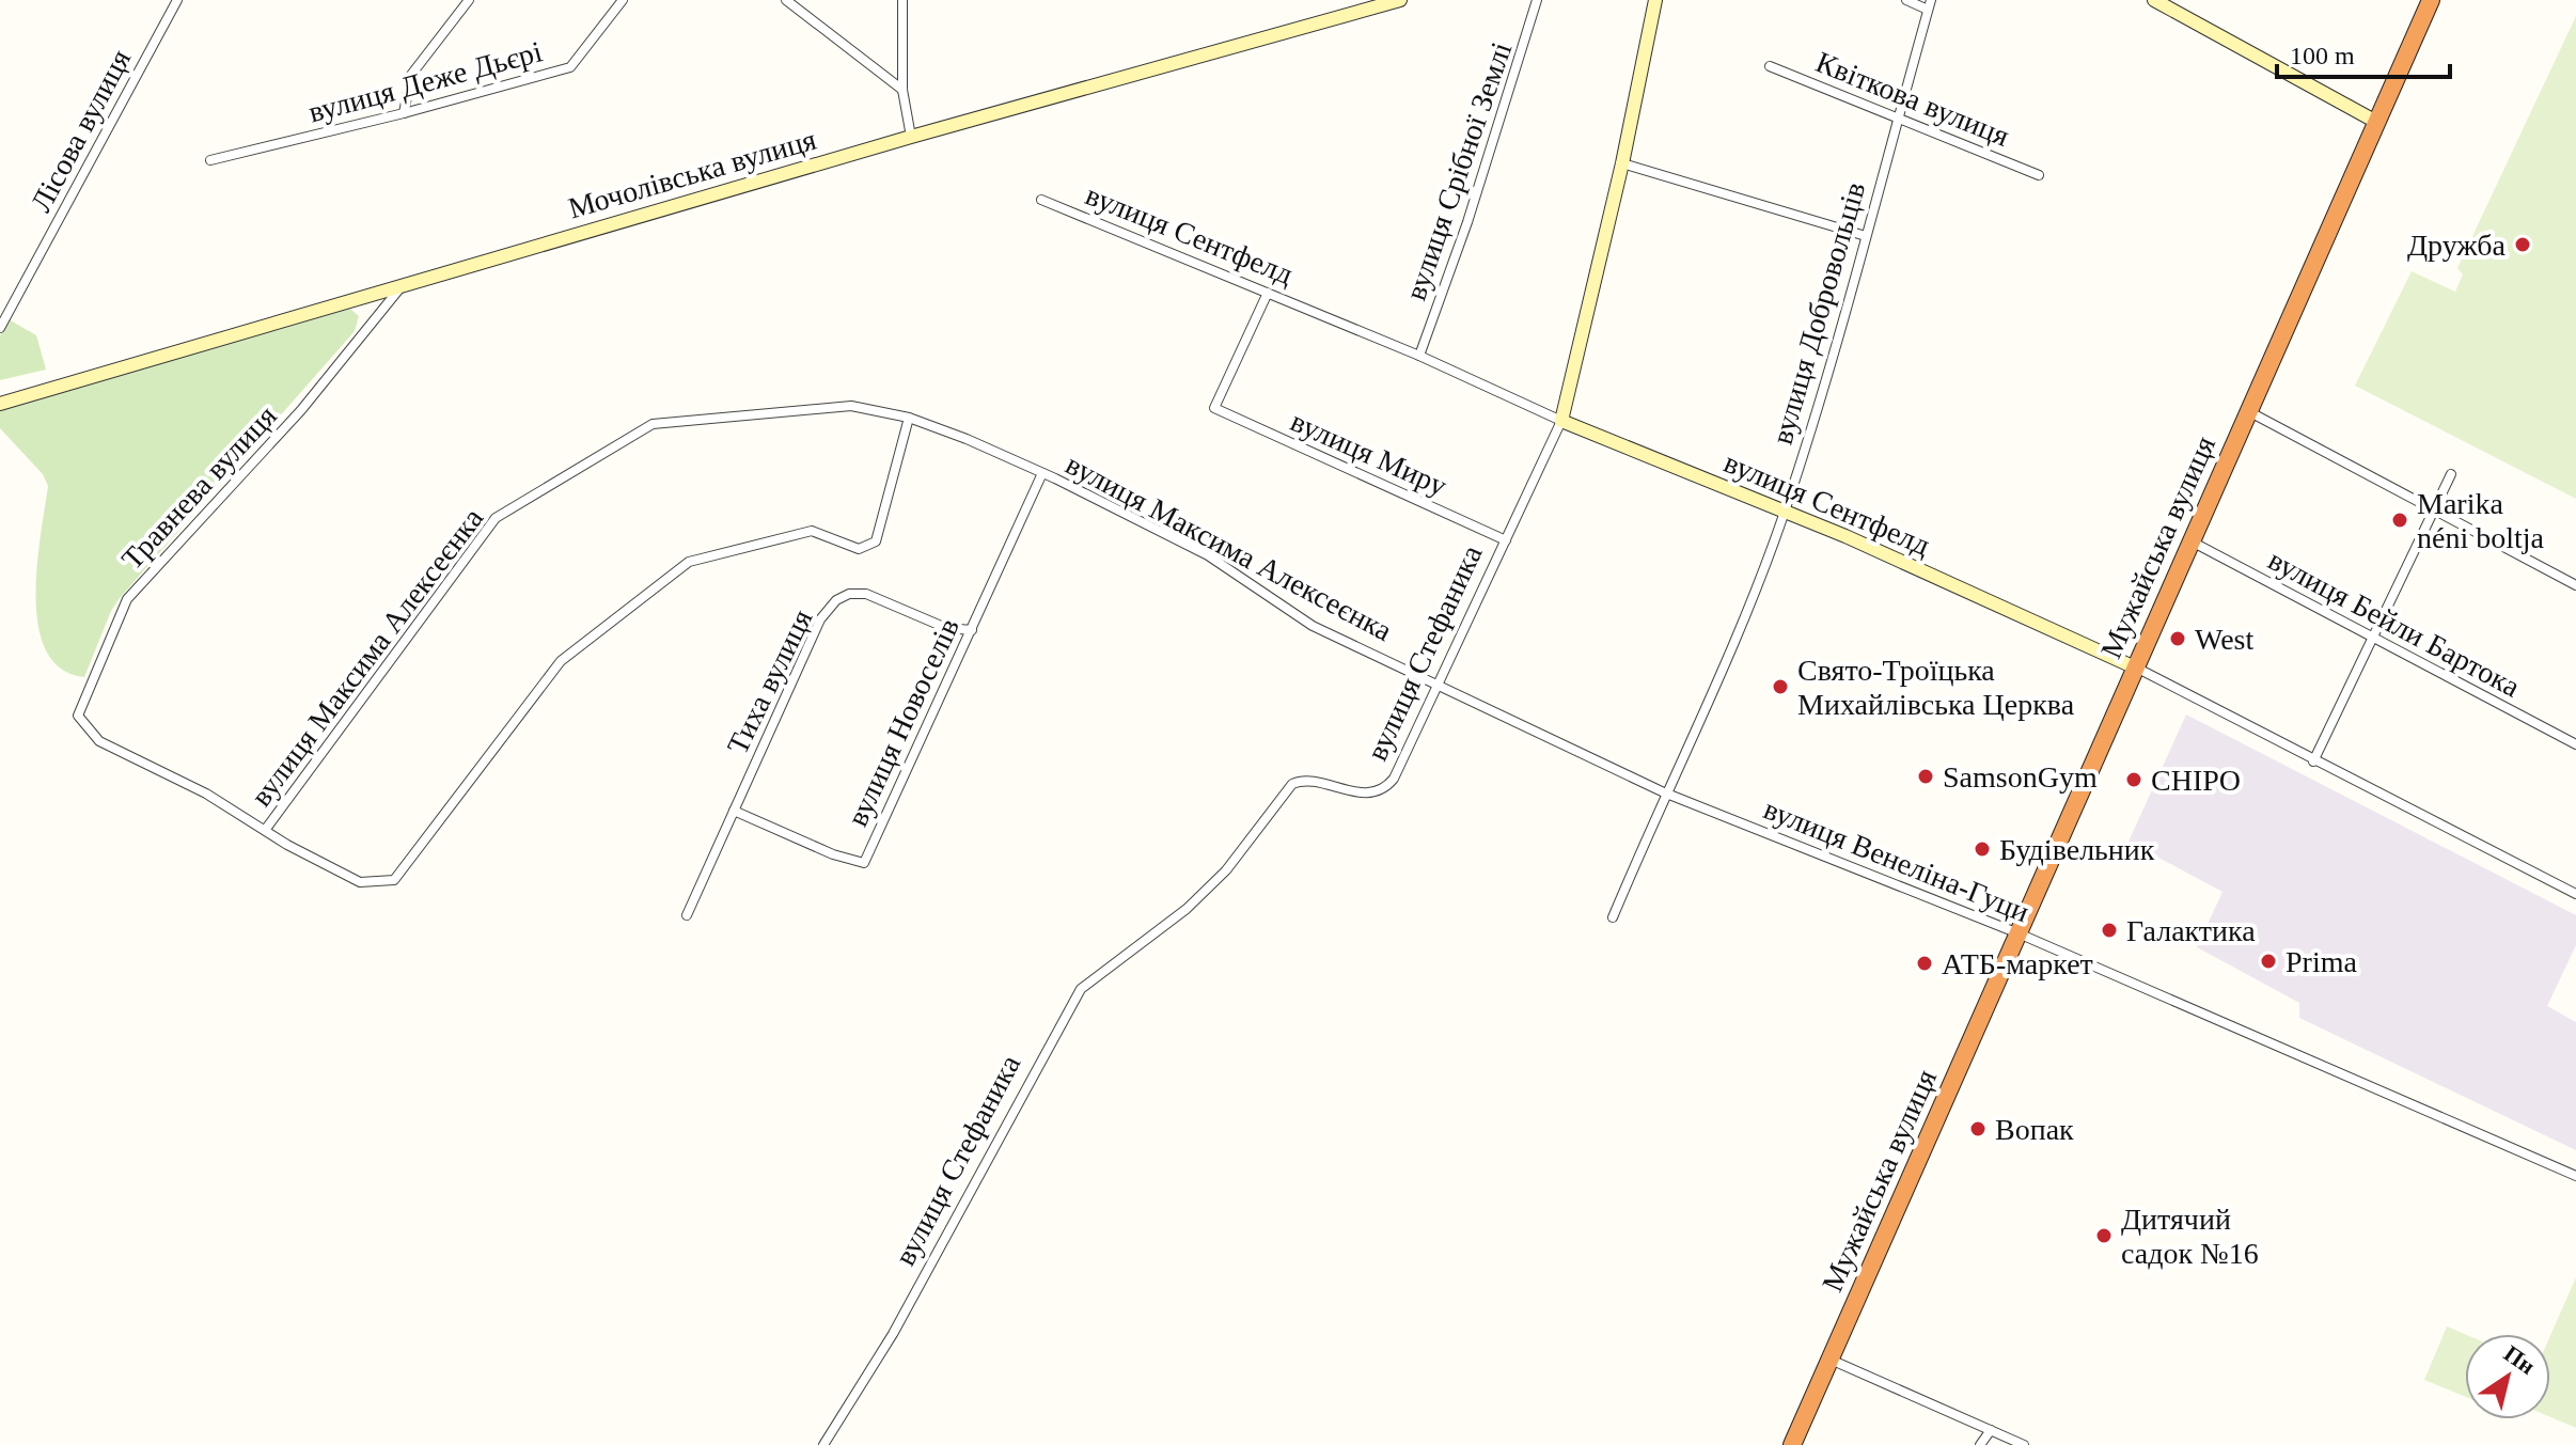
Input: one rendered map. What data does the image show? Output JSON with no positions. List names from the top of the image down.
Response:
{
  "streets": {
    "highway": ["Мужайська вулиця"],
    "main road": ["Мочолівська вулиця", "вулиця Сентфелд", "вулиця Стефаника"],
    "street": [
      "вулиця Деже Дьєрі",
      "Квіткова вулиця",
      "Лісова вулиця",
      "вулиця Срібної Землі",
      "вулиця Добровольців",
      "вулиця Миру",
      "Травнева вулиця",
      "вулиця Максима Алексеєнка",
      "вулиця Бейли Бартока",
      "Тиха вулиця",
      "вулиця Новоселів",
      "вулиця Венеліна-Гуци"
    ]
  },
  "crossings": [
    ["Квіткова вулиця", "вулиця Добровольців"],
    ["вулиця Срібної Землі", "вулиця Сентфелд"],
    ["Мочолівська вулиця", "Травнева вулиця"],
    ["вулиця Сентфелд", "вулиця Добровольців"],
    ["вулиця Сентфелд", "вулиця Миру"],
    ["вулиця Сентфелд", "Мужайська вулиця"],
    ["вулиця Сентфелд", "вулиця Стефаника"],
    ["вулиця Добровольців", "вулиця Венеліна-Гуци"],
    ["вулиця Миру", "вулиця Стефаника"],
    ["Травнева вулиця", "вулиця Максима Алексеєнка"],
    ["вулиця Максима Алексеєнка", "вулиця Стефаника"],
    ["вулиця Максима Алексеєнка", "вулиця Новоселів"],
    ["вулиця Максима Алексеєнка", "вулиця Венеліна-Гуци"],
    ["Мужайська вулиця", "вулиця Бейли Бартока"],
    ["Мужайська вулиця", "вулиця Венеліна-Гуци"],
    ["вулиця Стефаника", "вулиця Венеліна-Гуци"],
    ["Тиха вулиця", "вулиця Новоселів"]
  ],
  "places": [
    "Дружба",
    "Marika néni boltja",
    "West",
    "Свято-Троїцька Михайлівська Церква",
    "SamsonGym",
    "CHIPO",
    "Будівельник",
    "Галактика",
    "Prima",
    "АТБ-маркет",
    "Вопак",
    "Дитячий садок №16"
  ],
  "scale_bar": "100 m",
  "north": "top right"
}
